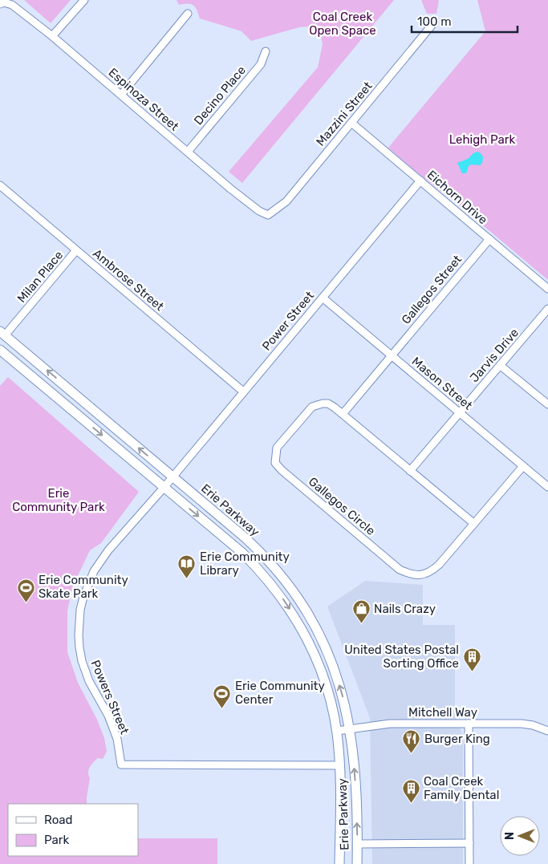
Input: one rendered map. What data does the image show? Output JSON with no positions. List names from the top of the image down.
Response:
{
  "streets": {
    "main road": ["Erie Parkway"],
    "street": [
      "Decino Place",
      "Espinoza Street",
      "Mazzini Street",
      "Eichorn Drive",
      "Milan Place",
      "Ambrose Street",
      "Gallegos Street",
      "Power Street",
      "Jarvis Drive",
      "Mason Street",
      "Gallegos Circle",
      "Powers Street",
      "Mitchell Way"
    ]
  },
  "crossings": [
    ["Decino Place", "Espinoza Street"],
    ["Espinoza Street", "Mazzini Street"],
    ["Mazzini Street", "Eichorn Drive"],
    ["Eichorn Drive", "Gallegos Street"],
    ["Eichorn Drive", "Power Street"],
    ["Milan Place", "Ambrose Street"],
    ["Milan Place", "Erie Parkway"],
    ["Ambrose Street", "Power Street"],
    ["Gallegos Street", "Mason Street"],
    ["Power Street", "Mason Street"],
    ["Power Street", "Erie Parkway"],
    ["Power Street", "Powers Street"],
    ["Jarvis Drive", "Mason Street"],
    ["Jarvis Drive", "Gallegos Circle"],
    ["Mason Street", "Gallegos Circle"],
    ["Erie Parkway", "Powers Street"],
    ["Erie Parkway", "Mitchell Way"]
  ],
  "parks": ["Coal Creek Open Space", "Lehigh Park", "Erie Community Park"],
  "places": {
    "library": ["Erie Community Library"],
    "sports": ["Erie Community Skate Park", "Erie Community Center"],
    "shop": ["Nails Crazy"],
    "building": ["United States Postal Sorting Office", "Coal Creek Family Dental"],
    "restaurant": ["Burger King"]
  },
  "legend": ["Road", "Park"],
  "scale_bar": "100 m",
  "north": "left"
}
